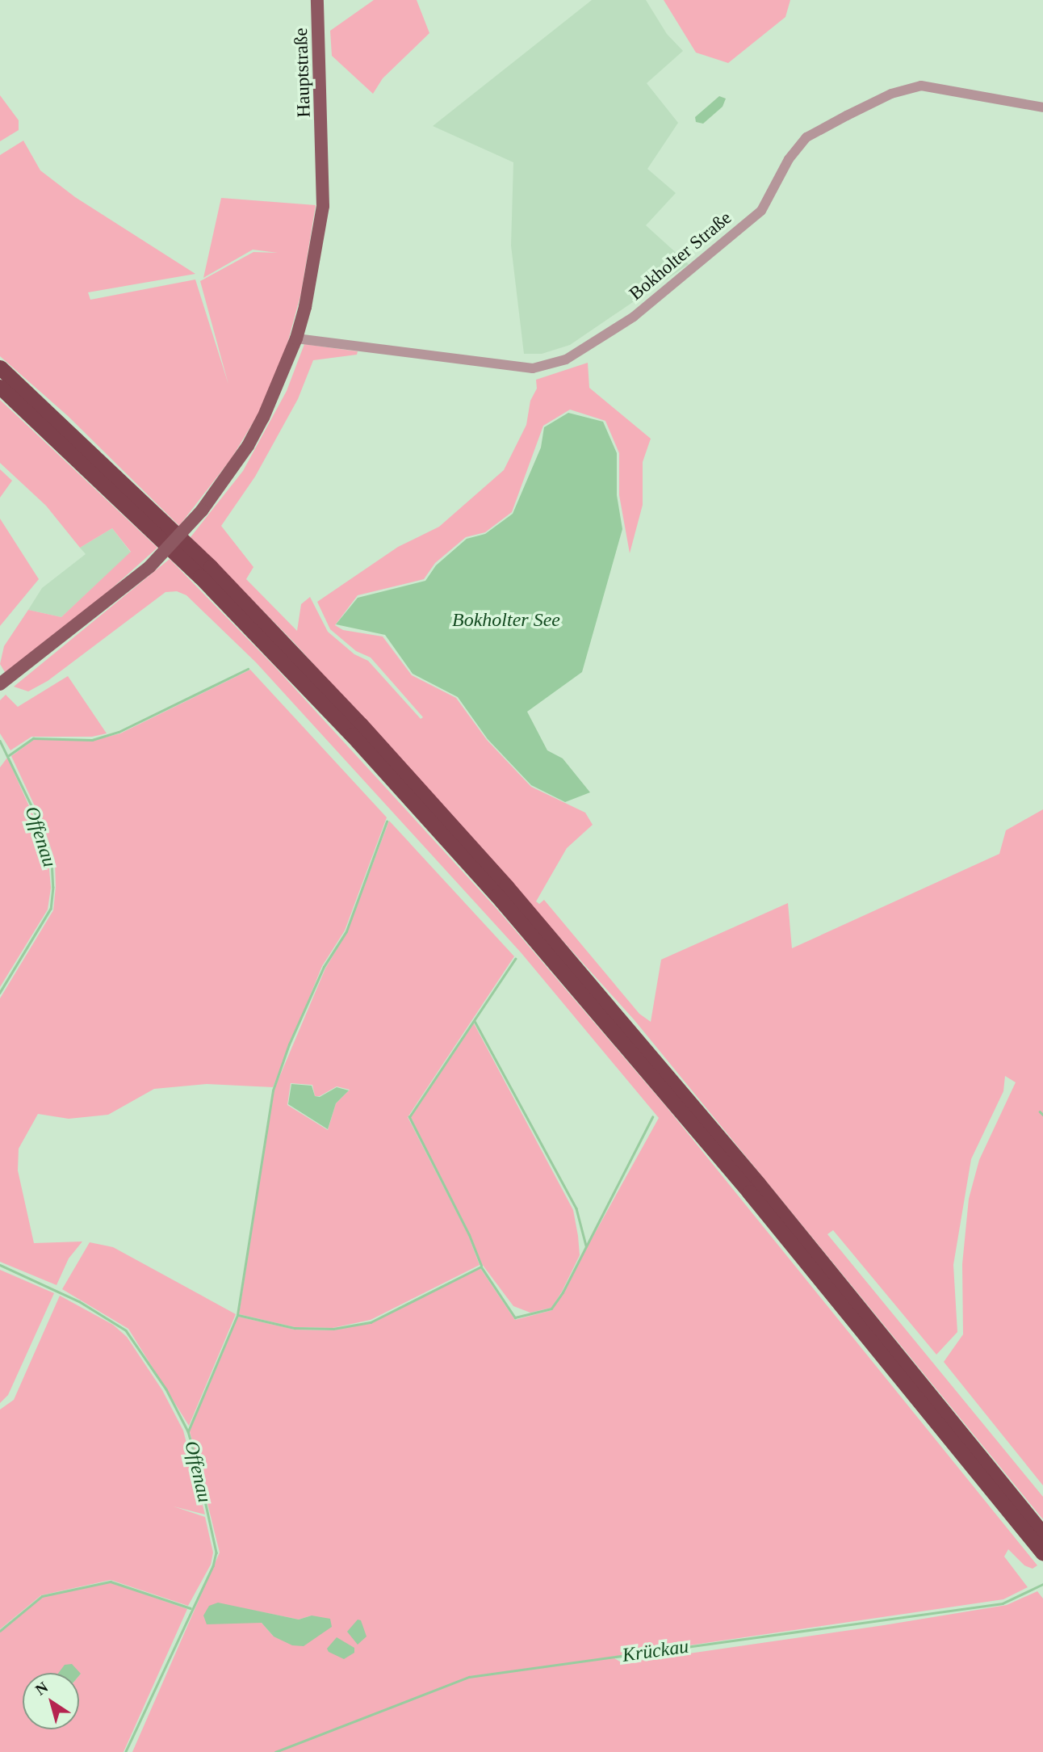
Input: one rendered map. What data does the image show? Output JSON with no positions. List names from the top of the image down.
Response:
{
  "streets": {
    "main road": ["Hauptstraße"],
    "street": ["Bokholter Straße"]
  },
  "crossings": [
    ["Hauptstraße", "Bokholter Straße"]
  ],
  "water": ["Bokholter See", "Offenau", "Krückau"],
  "north": "top left"
}
